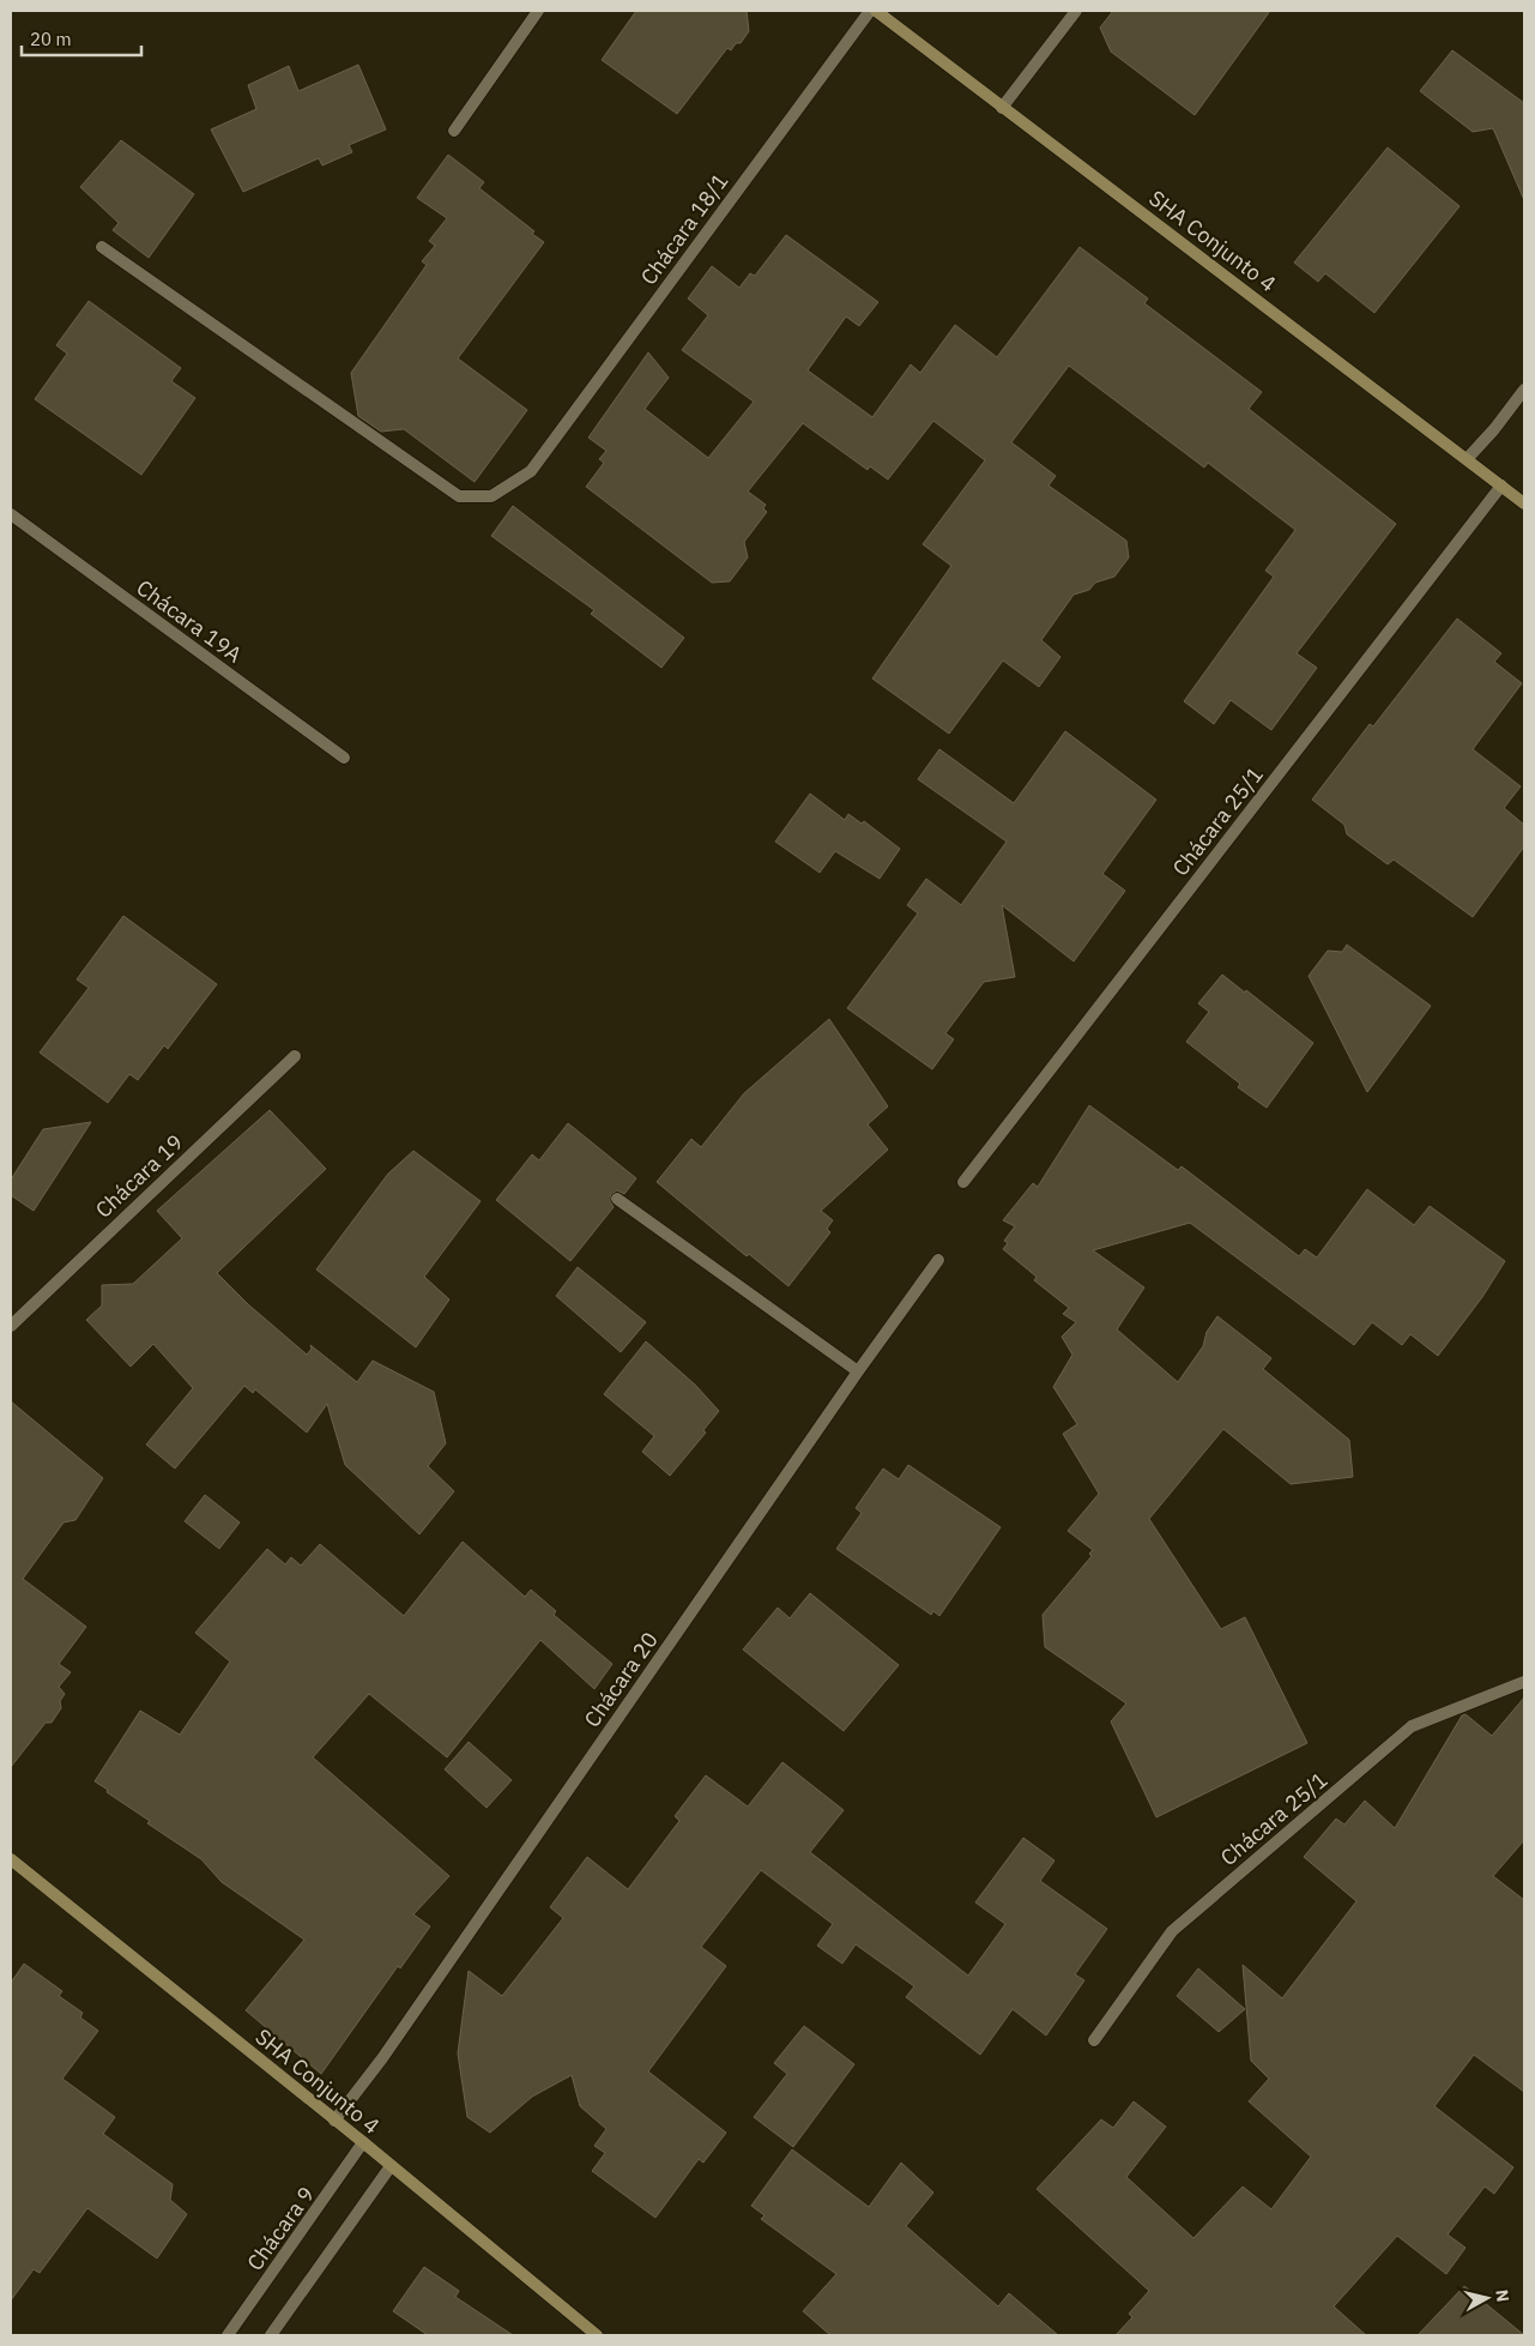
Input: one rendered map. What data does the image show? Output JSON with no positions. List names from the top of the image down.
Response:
{
  "streets": {
    "street": [
      "Chácara 18/1",
      "SHA Conjunto 4",
      "Chácara 19A",
      "Chácara 25/1",
      "Chácara 19",
      "Chácara 20",
      "Chácara 9"
    ]
  },
  "crossings": [
    ["SHA Conjunto 4", "Chácara 25/1"],
    ["SHA Conjunto 4", "Chácara 20"],
    ["SHA Conjunto 4", "Chácara 9"]
  ],
  "scale_bar": "20 m",
  "north": "right"
}
